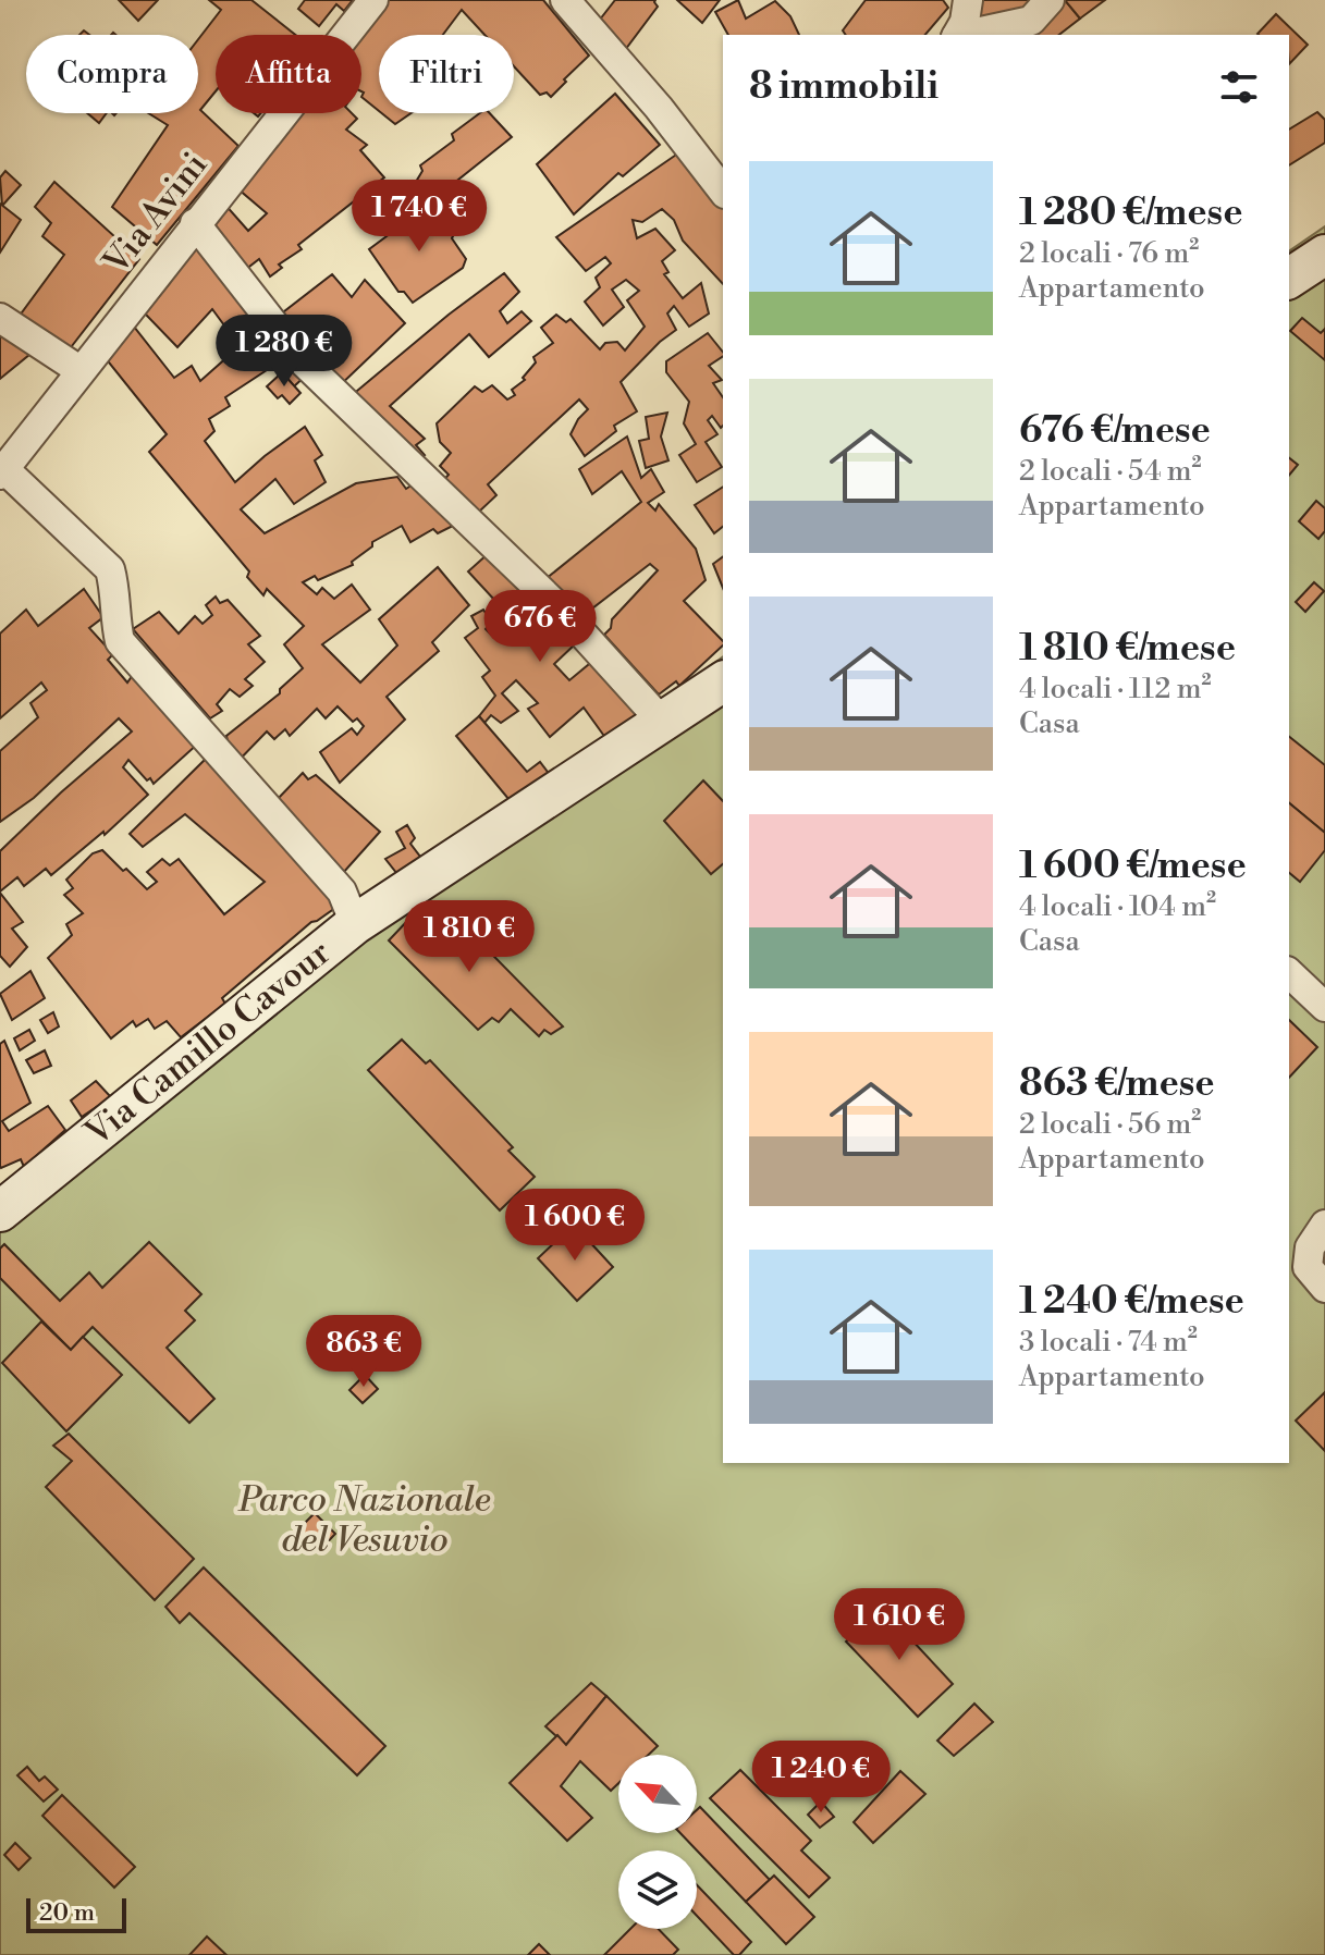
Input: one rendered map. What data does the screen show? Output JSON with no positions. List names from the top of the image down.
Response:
{
  "streets": {
    "street": ["Via Avini", "Via Camillo Cavour"]
  },
  "parks": ["Parco Nazionale del Vesuvio"],
  "scale_bar": "20 m",
  "north": "top left",
  "page": {
    "chip": ["Compra", "Affitta", "Filtri"],
    "heading": "8 immobili",
    "list": [
      {
        "name": "1 280 €/mese",
        "note": "2 locali · 76 m² · Appartamento"
      },
      {
        "name": "676 €/mese",
        "note": "2 locali · 54 m² · Appartamento"
      },
      {
        "name": "1 810 €/mese",
        "note": "4 locali · 112 m² · Casa"
      },
      {
        "name": "1 600 €/mese",
        "note": "4 locali · 104 m² · Casa"
      },
      {
        "name": "863 €/mese",
        "note": "2 locali · 56 m² · Appartamento"
      },
      {
        "name": "1 240 €/mese",
        "note": "3 locali · 74 m² · Appartamento"
      }
    ],
    "price": [
      "1 740 €",
      "1 280 €",
      "676 €",
      "1 810 €",
      "1 600 €",
      "863 €",
      "1 610 €",
      "1 240 €"
    ],
    "scale": "20 m"
  }
}
